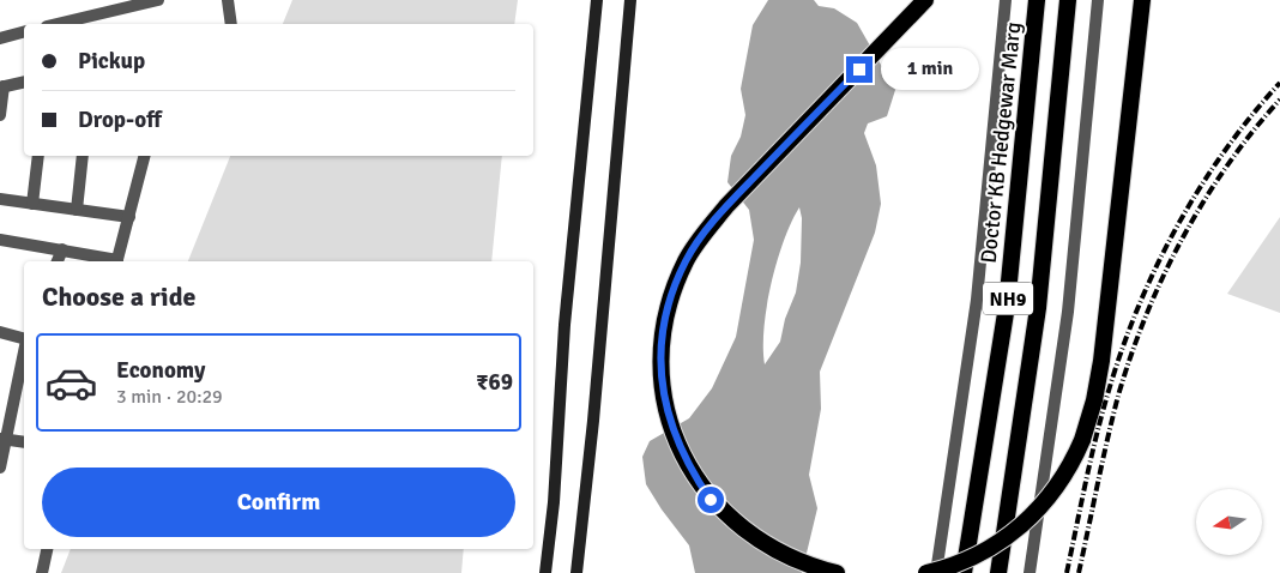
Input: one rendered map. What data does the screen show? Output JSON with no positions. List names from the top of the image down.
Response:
{
  "streets": {
    "highway": ["Doctor KB Hedgewar Marg", "NH9"]
  },
  "north": "left",
  "page": {
    "banner": ["Pickup", "Drop-off"],
    "bubble": "1 min",
    "heading": "Choose a ride",
    "list": [
      {
        "name": "Economy",
        "note": "3 min · 20:29",
        "value": "₹69"
      }
    ],
    "buttons": "Confirm"
  }
}
